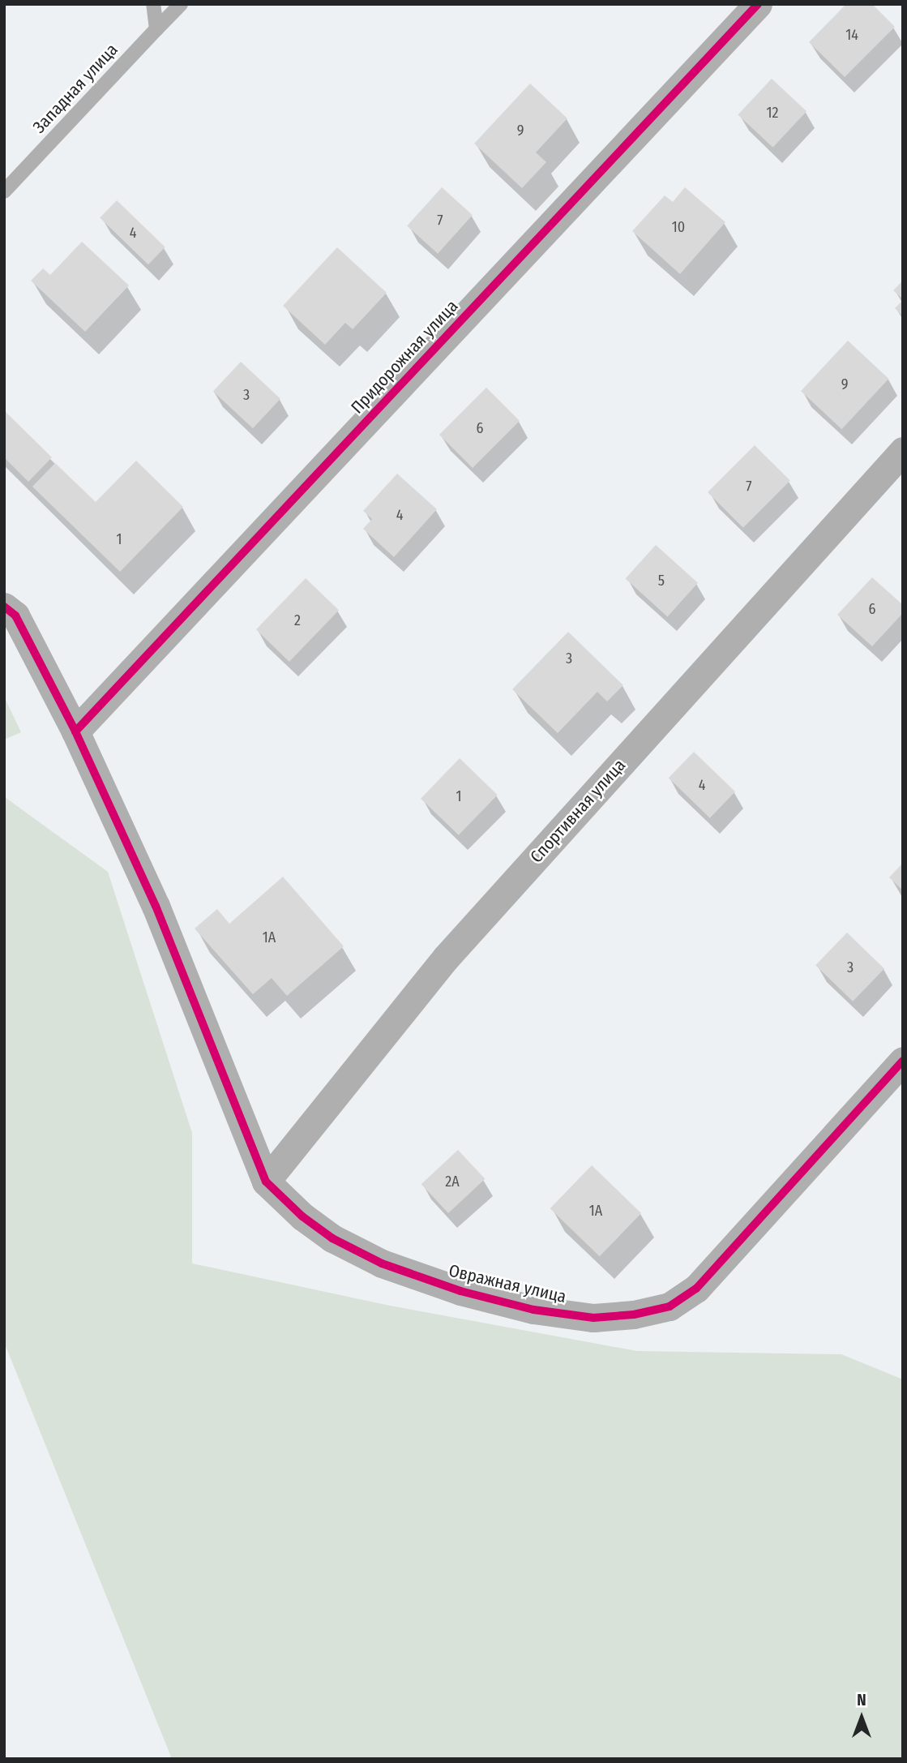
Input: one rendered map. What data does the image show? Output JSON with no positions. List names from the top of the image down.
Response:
{
  "streets": {
    "street": ["Придорожная улица", "Спортивная улица", "Овражная улица"],
    "lane": ["Западная улица"]
  },
  "crossings": [
    ["Спортивная улица", "Овражная улица"]
  ],
  "house_numbers": [
    "14",
    "12",
    "9",
    "7",
    "10",
    "4",
    "9",
    "3",
    "6",
    "7",
    "4",
    "1",
    "5",
    "6",
    "2",
    "3",
    "4",
    "1",
    "1А",
    "3",
    "2А",
    "1А"
  ],
  "north": "top"
}
